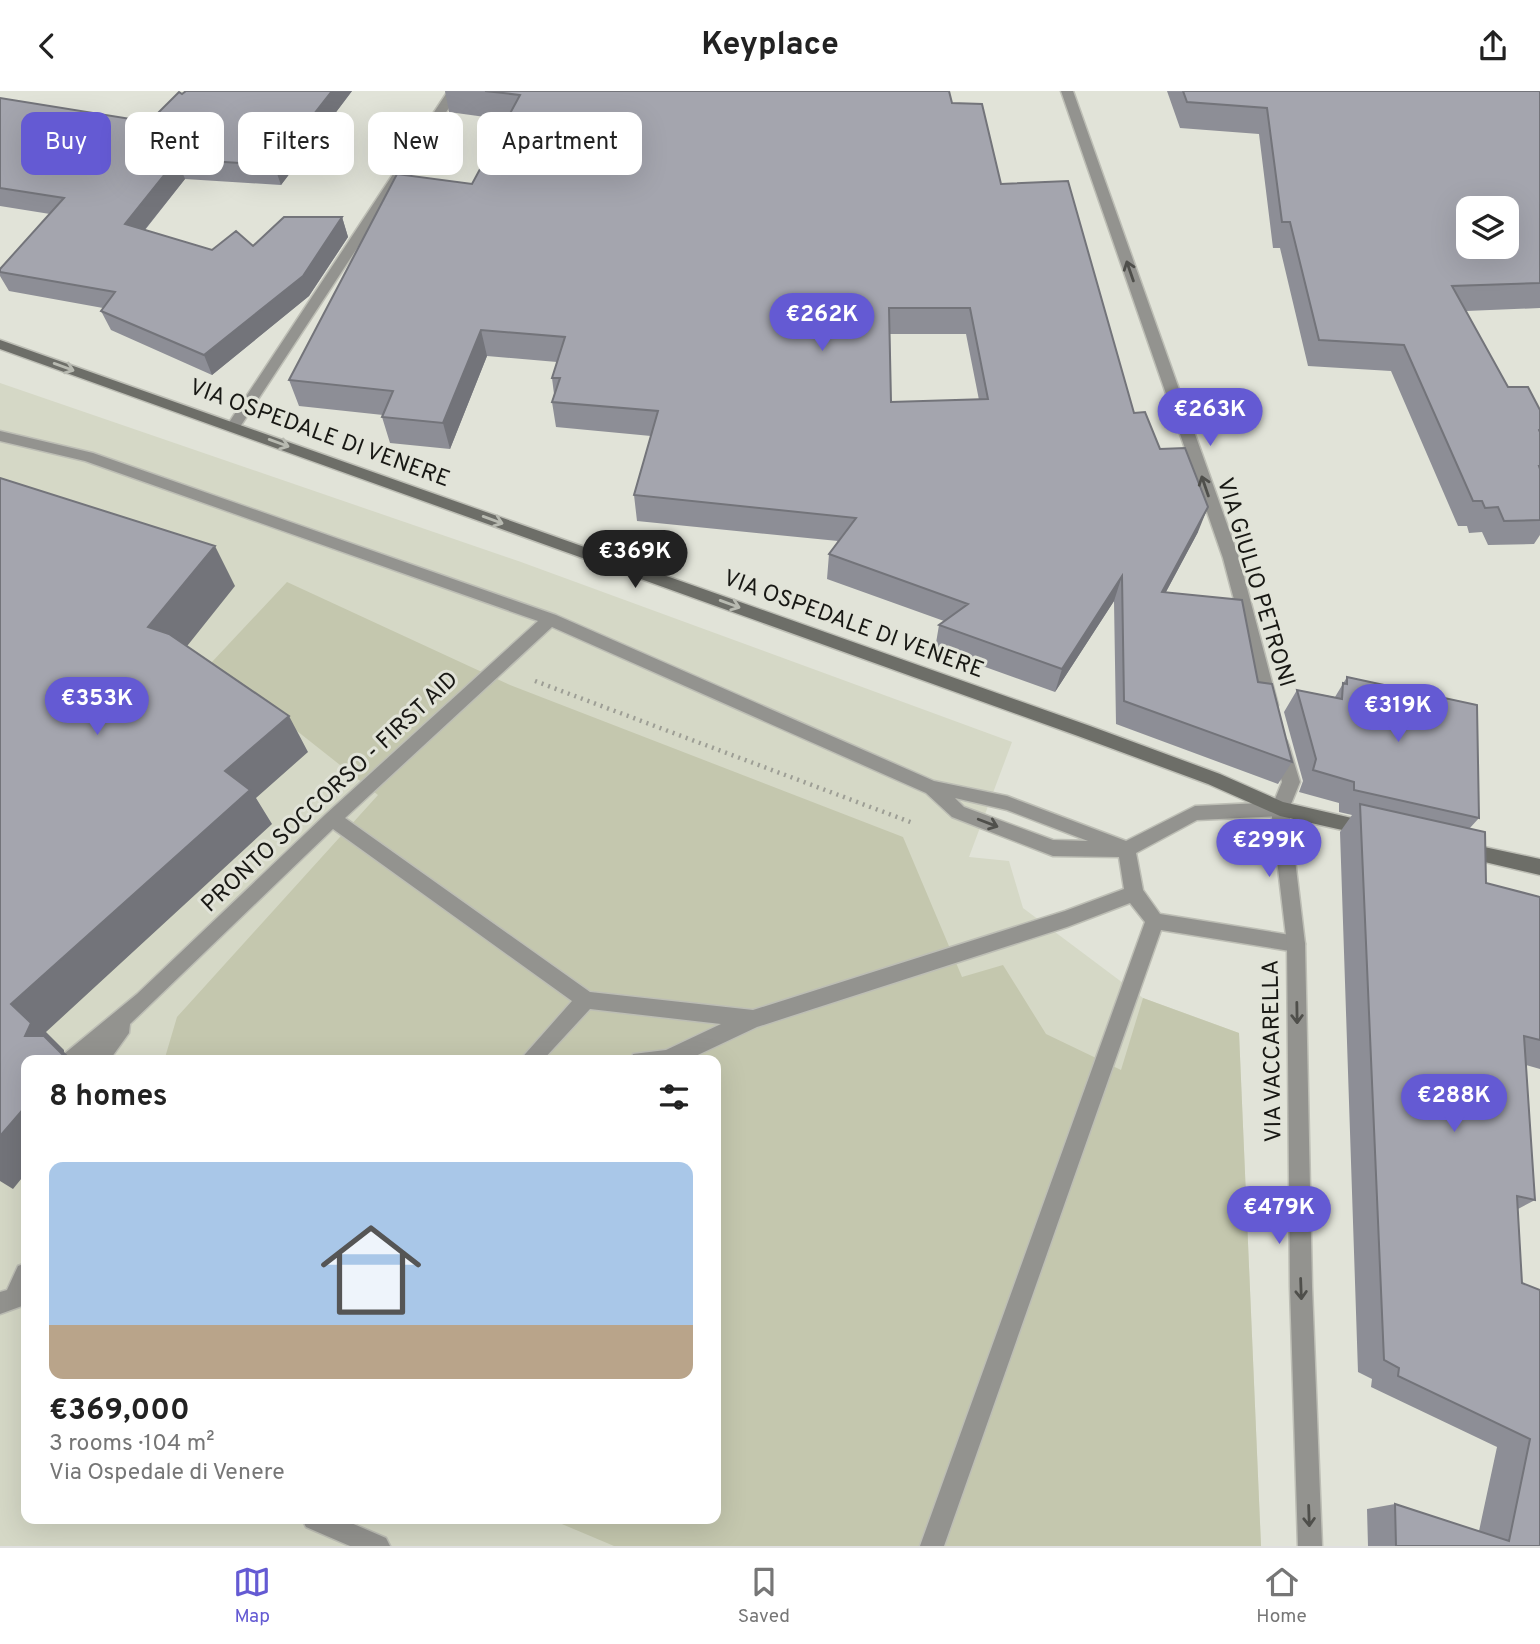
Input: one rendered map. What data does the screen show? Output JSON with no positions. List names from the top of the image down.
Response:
{
  "streets": {
    "street": [
      "VIA OSPEDALE DI VENERE",
      "VIA GIULIO PETRONI",
      "PRONTO SOCCORSO - FIRST AID",
      "VIA VACCARELLA"
    ]
  },
  "crossings": [
    ["VIA OSPEDALE DI VENERE", "VIA GIULIO PETRONI"],
    ["VIA OSPEDALE DI VENERE", "VIA VACCARELLA"],
    ["VIA GIULIO PETRONI", "VIA VACCARELLA"]
  ],
  "one_way": ["VIA GIULIO PETRONI", "VIA VACCARELLA"],
  "page": {
    "header": "Keyplace",
    "chip": [
      "Buy",
      "Rent",
      "Filters",
      "New",
      "Apartment"
    ],
    "price": [
      "€262K",
      "€263K",
      "€369K",
      "€353K",
      "€319K",
      "€299K",
      "€288K",
      "€479K"
    ],
    "heading": "8 homes",
    "list": [
      {
        "name": "€369,000",
        "note": "3 rooms · 104 m² · Via Ospedale di Venere"
      }
    ],
    "tabs": ["Map", "Saved", "Home"]
  }
}
